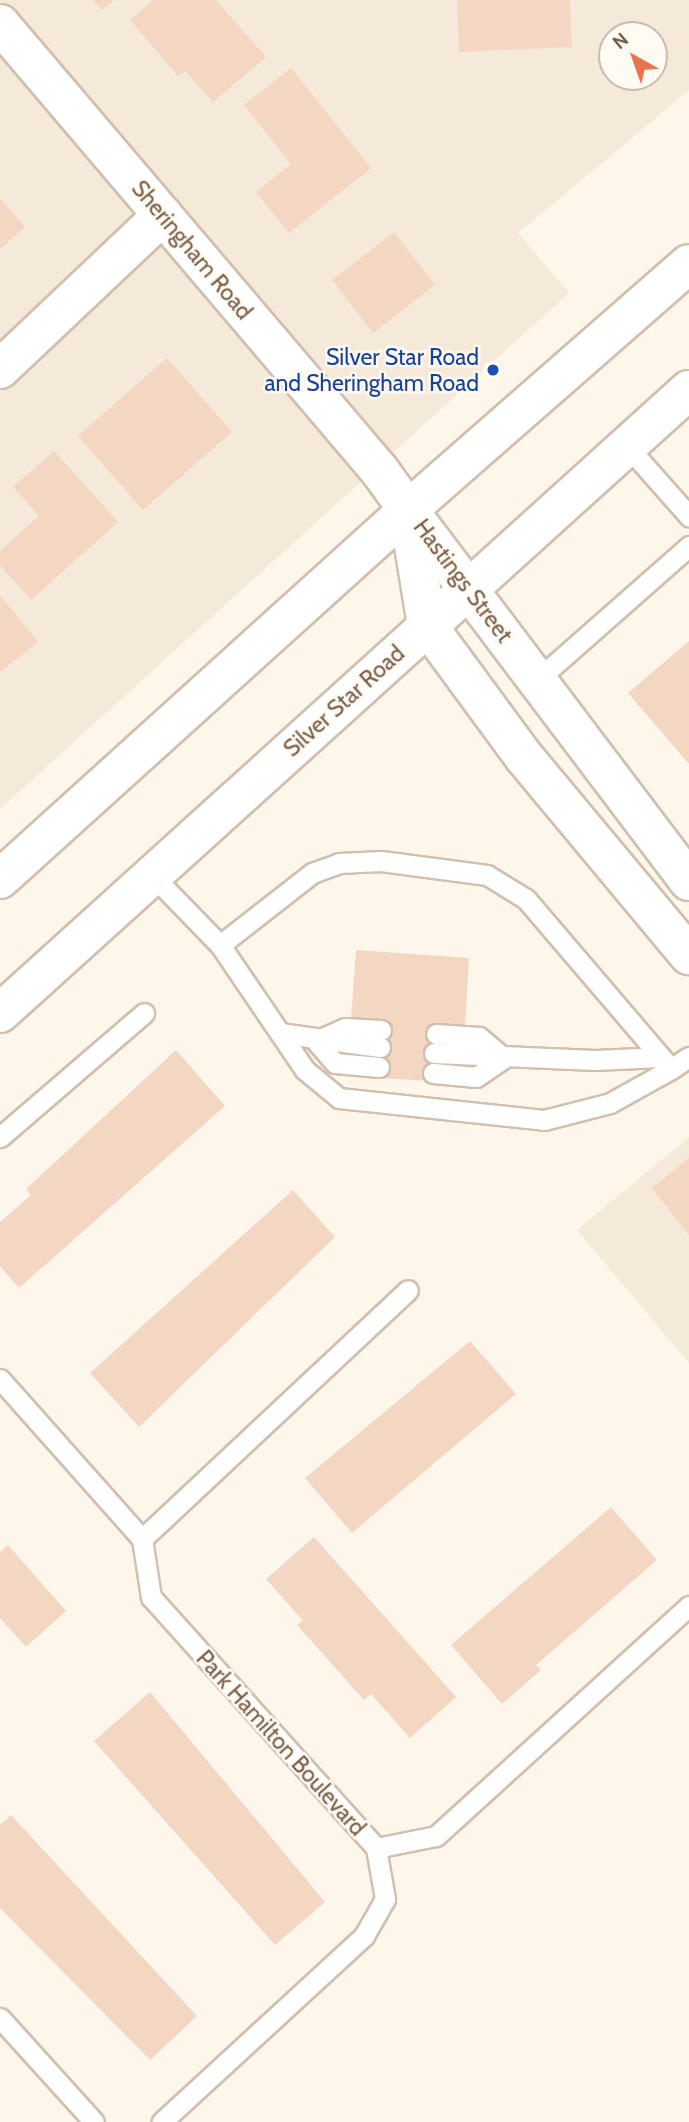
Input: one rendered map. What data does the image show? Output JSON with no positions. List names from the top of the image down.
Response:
{
  "streets": {
    "street": ["Sheringham Road", "Hastings Street", "Silver Star Road"],
    "lane": ["Park Hamilton Boulevard"]
  },
  "crossings": [
    ["Sheringham Road", "Hastings Street"],
    ["Hastings Street", "Silver Star Road"]
  ],
  "places": ["Silver Star Road and Sheringham Road"],
  "north": "top left"
}
